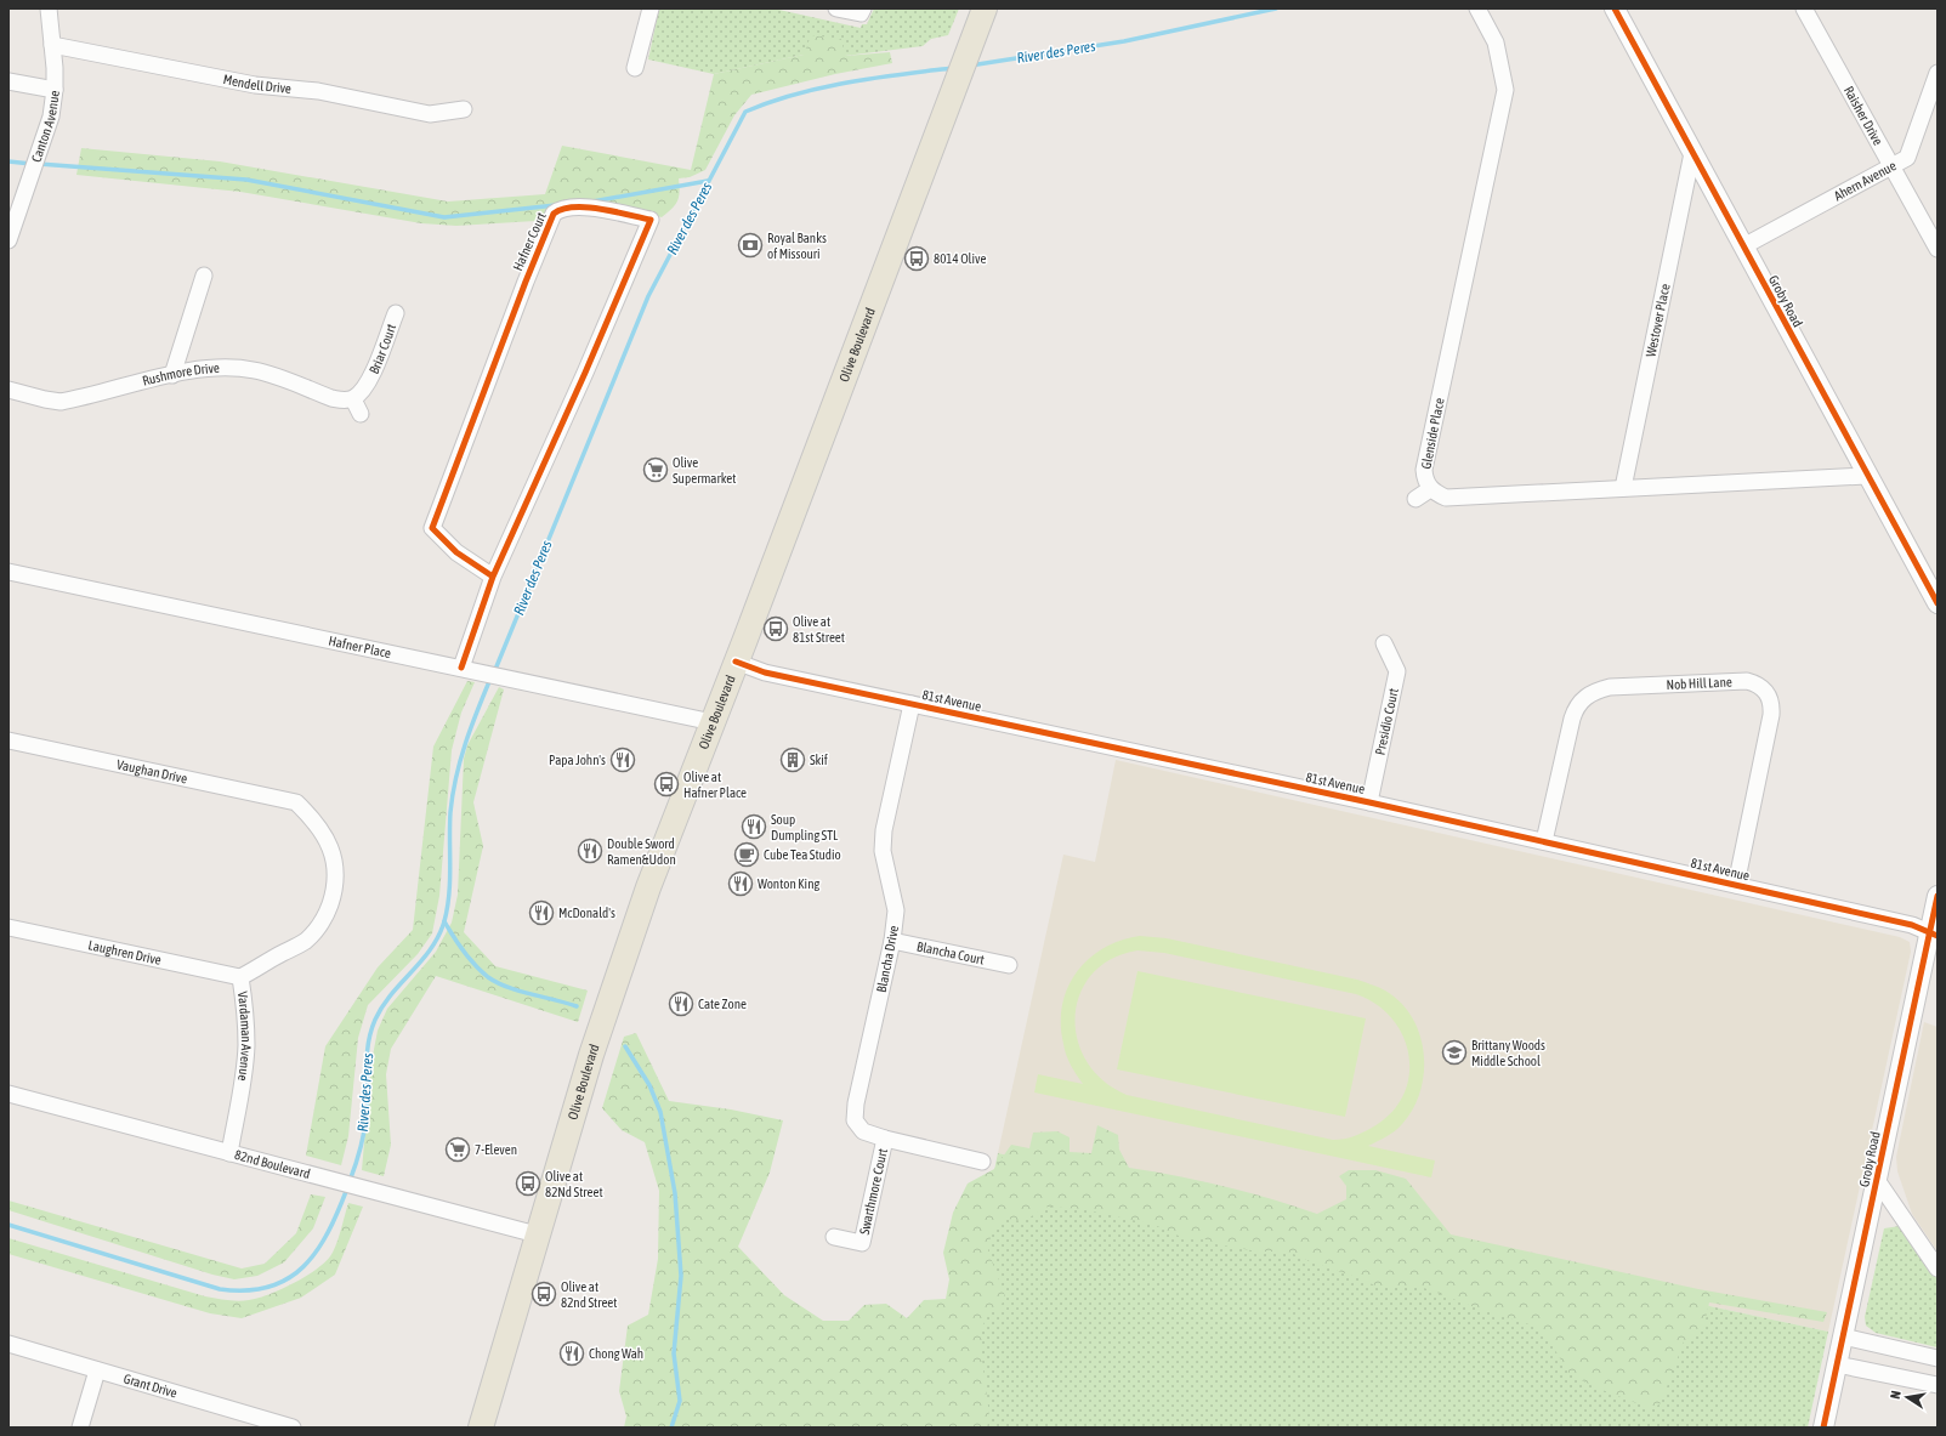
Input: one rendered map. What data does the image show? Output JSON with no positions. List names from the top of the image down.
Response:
{
  "streets": {
    "main road": ["Olive Boulevard"],
    "street": [
      "Mendell Drive",
      "Raisher Drive",
      "Canton Avenue",
      "Ahern Avenue",
      "Hafner Court",
      "Groby Road",
      "Westover Place",
      "Briar Court",
      "Rushmore Drive",
      "Glenside Place",
      "Hafner Place",
      "Nob Hill Lane",
      "81st Avenue",
      "Presidio Court",
      "Vaughan Drive",
      "Laughren Drive",
      "Blancha Court",
      "Blancha Drive",
      "Vardaman Avenue",
      "82nd Boulevard",
      "Swarthmore Court",
      "Grant Drive"
    ]
  },
  "crossings": [
    ["Mendell Drive", "Canton Avenue"],
    ["Raisher Drive", "Ahern Avenue"],
    ["Ahern Avenue", "Groby Road"],
    ["Hafner Court", "Hafner Place"],
    ["Groby Road", "Westover Place"],
    ["Groby Road", "Glenside Place"],
    ["Groby Road", "81st Avenue"],
    ["Westover Place", "Glenside Place"],
    ["Olive Boulevard", "Hafner Place"],
    ["Olive Boulevard", "81st Avenue"],
    ["Olive Boulevard", "82nd Boulevard"],
    ["Briar Court", "Rushmore Drive"],
    ["Nob Hill Lane", "81st Avenue"],
    ["81st Avenue", "Presidio Court"],
    ["81st Avenue", "Blancha Drive"],
    ["Vaughan Drive", "Vardaman Avenue"],
    ["Laughren Drive", "Vardaman Avenue"],
    ["Blancha Court", "Blancha Drive"],
    ["Blancha Drive", "Swarthmore Court"],
    ["Vardaman Avenue", "82nd Boulevard"]
  ],
  "water": ["River des Peres"],
  "places": {
    "bank": ["Royal Banks of Missouri"],
    "bus stop": [
      "8014 Olive",
      "Olive at 81st Street",
      "Olive at Hafner Place",
      "Olive at 82Nd Street",
      "Olive at 82nd Street"
    ],
    "supermarket": ["Olive Supermarket", "7-Eleven"],
    "restaurant": [
      "Papa John's",
      "Soup Dumpling STL",
      "Double Sword Ramen&Udon",
      "Wonton King",
      "McDonald's",
      "Cate Zone",
      "Chong Wah"
    ],
    "building": ["Skif"],
    "cafe": ["Cube Tea Studio"],
    "school or university": ["Brittany Woods Middle School"]
  },
  "north": "left"
}
